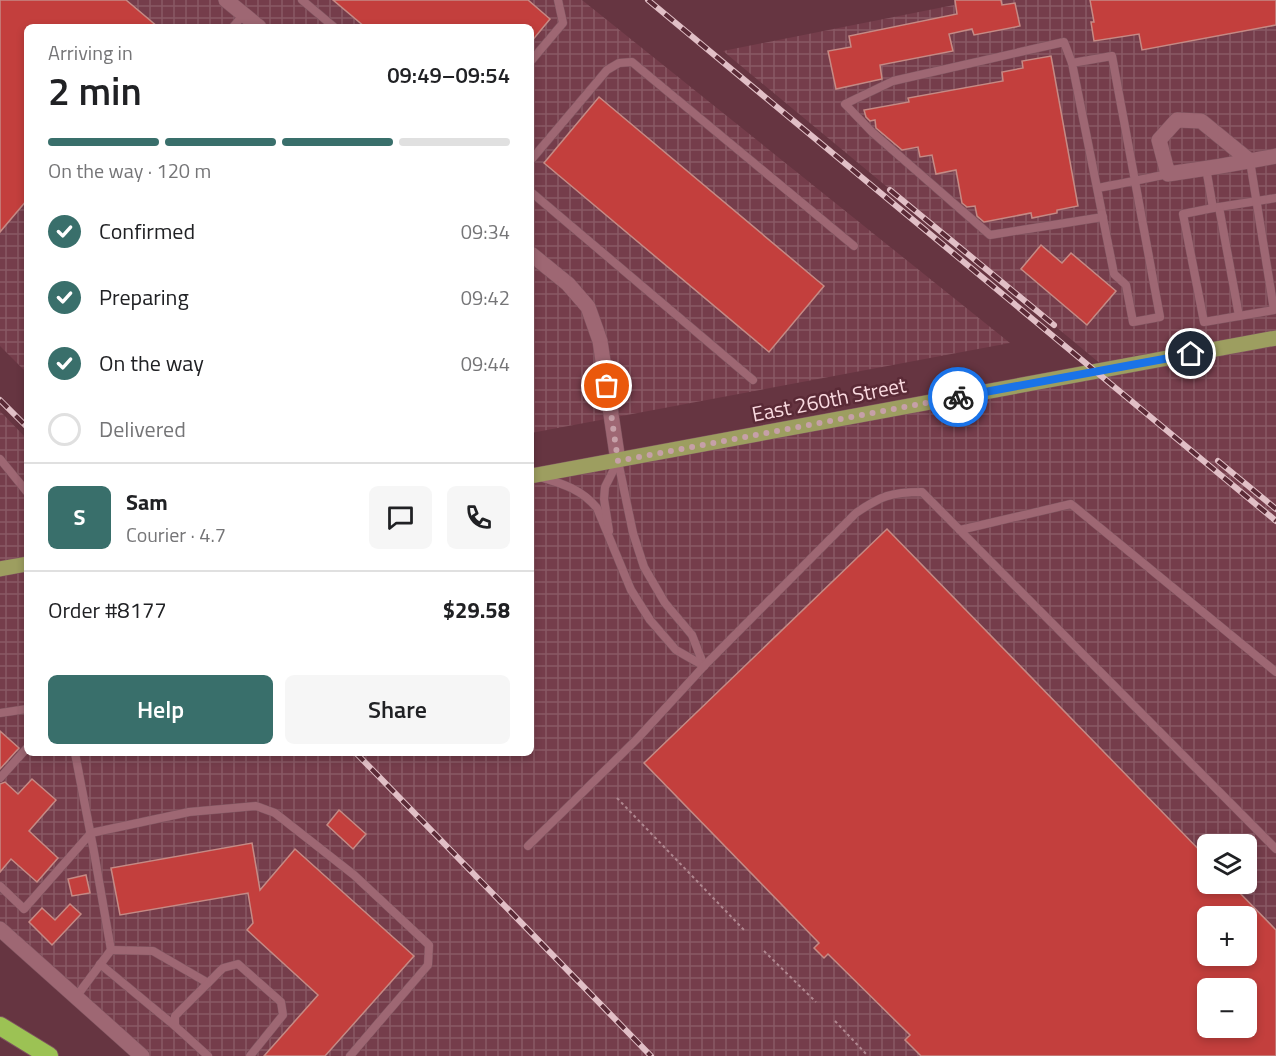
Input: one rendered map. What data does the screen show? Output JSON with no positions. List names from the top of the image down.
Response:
{
  "streets": {
    "main road": ["East 260th Street"]
  },
  "page": {
    "heading": ["2 min", "Arriving in", "09:49–09:54"],
    "panel": [
      "Sam",
      "Courier · 4.7",
      "Order #8177",
      "$29.58"
    ],
    "bar": "On the way · 120 m",
    "list": [
      ["Confirmed", "09:34"],
      ["Preparing", "09:42"],
      ["On the way", "09:44"],
      "Delivered"
    ],
    "round": "S",
    "buttons": ["Help", "Share"],
    "map_buttons": ["+", "−"]
  }
}
